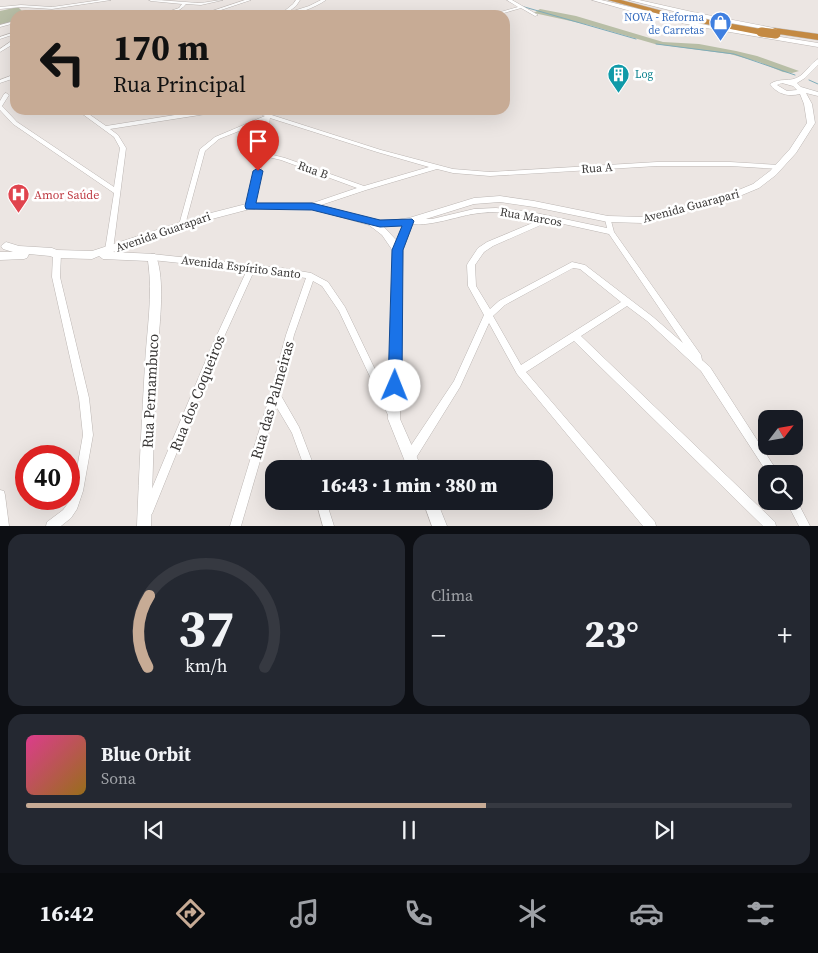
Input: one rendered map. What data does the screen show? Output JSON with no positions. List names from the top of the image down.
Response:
{
  "streets": {
    "street": [
      "Rua A",
      "Rua B",
      "Avenida Guarapari",
      "Rua Marcos",
      "Avenida Espírito Santo",
      "Rua Pernambuco",
      "Rua dos Coqueiros",
      "Rua das Palmeiras"
    ]
  },
  "crossings": [
    ["Rua A", "Avenida Guarapari"],
    ["Avenida Guarapari", "Rua Marcos"],
    ["Avenida Guarapari", "Avenida Espírito Santo"],
    ["Rua Marcos", "Avenida Espírito Santo"],
    ["Avenida Espírito Santo", "Rua Pernambuco"],
    ["Avenida Espírito Santo", "Rua dos Coqueiros"],
    ["Avenida Espírito Santo", "Rua das Palmeiras"],
    ["Rua Pernambuco", "Rua dos Coqueiros"]
  ],
  "places": {
    "shop": ["NOVA - Reforma de Carretas"],
    "building": ["Log"],
    "hospital": ["Amor Saúde"]
  },
  "north": "top right",
  "page": {
    "turn": ["170 m", "Rua Principal"],
    "limit": "40",
    "trip": "16:43 · 1 min · 380 m",
    "tile": "Clima",
    "heat": ["−", "23°", "+"],
    "song": ["Blue Orbit", "Sona"],
    "tabs": "16:42",
    "gauge": ["37", "km/h"]
  }
}
